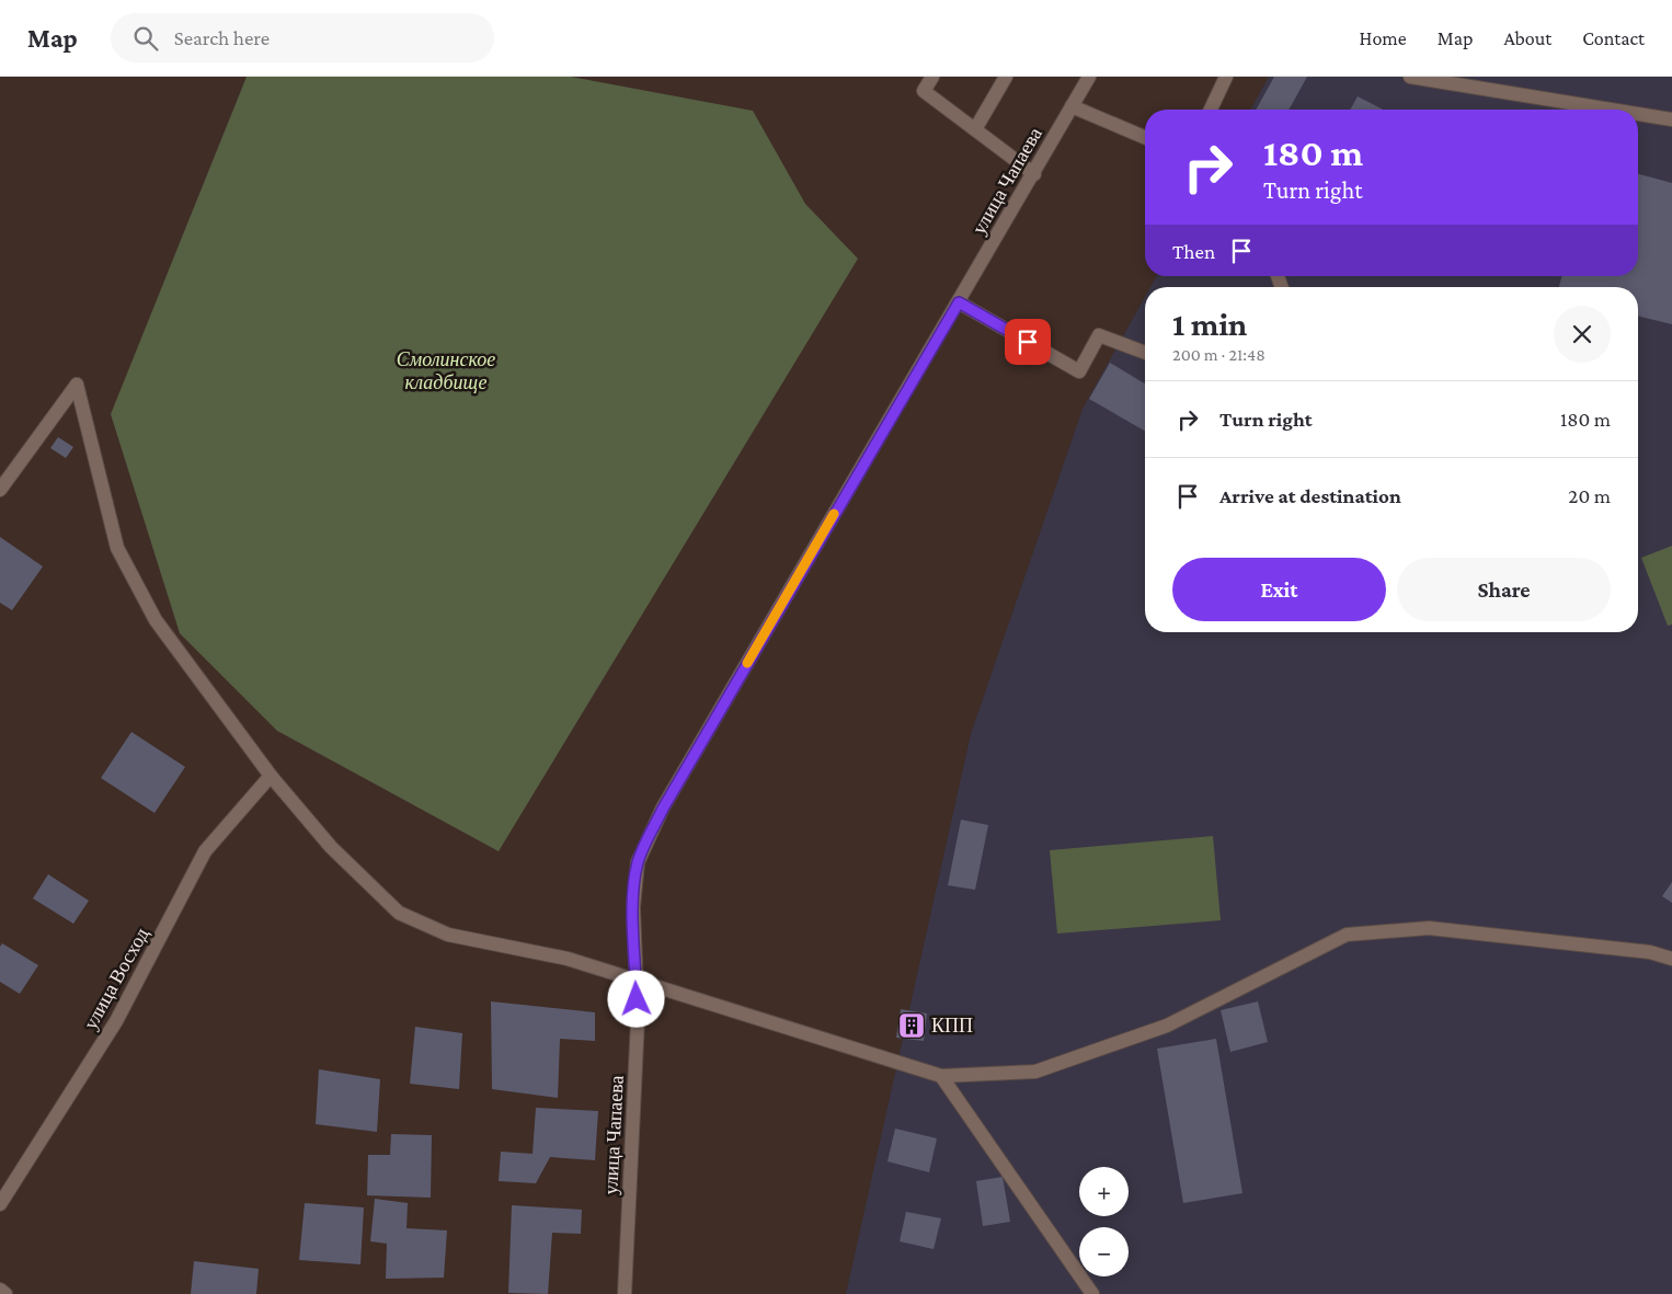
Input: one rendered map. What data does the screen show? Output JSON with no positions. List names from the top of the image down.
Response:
{
  "streets": {
    "street": ["улица Чапаева", "улица Восход"]
  },
  "parks": ["Смолинское кладбище"],
  "places": {
    "building": ["КПП"]
  },
  "page": {
    "header": "Map",
    "search": "Search here",
    "nav": [
      "Home",
      "Map",
      "About",
      "Contact"
    ],
    "turn": ["180 m", "Turn right"],
    "then": "Then",
    "heading": ["1 min", "200 m · 21:48"],
    "list": [
      {
        "name": "Turn right",
        "value": "180 m"
      },
      {
        "name": "Arrive at destination",
        "value": "20 m"
      }
    ],
    "buttons": ["Exit", "Share"],
    "map_buttons": ["+", "−"]
  }
}
